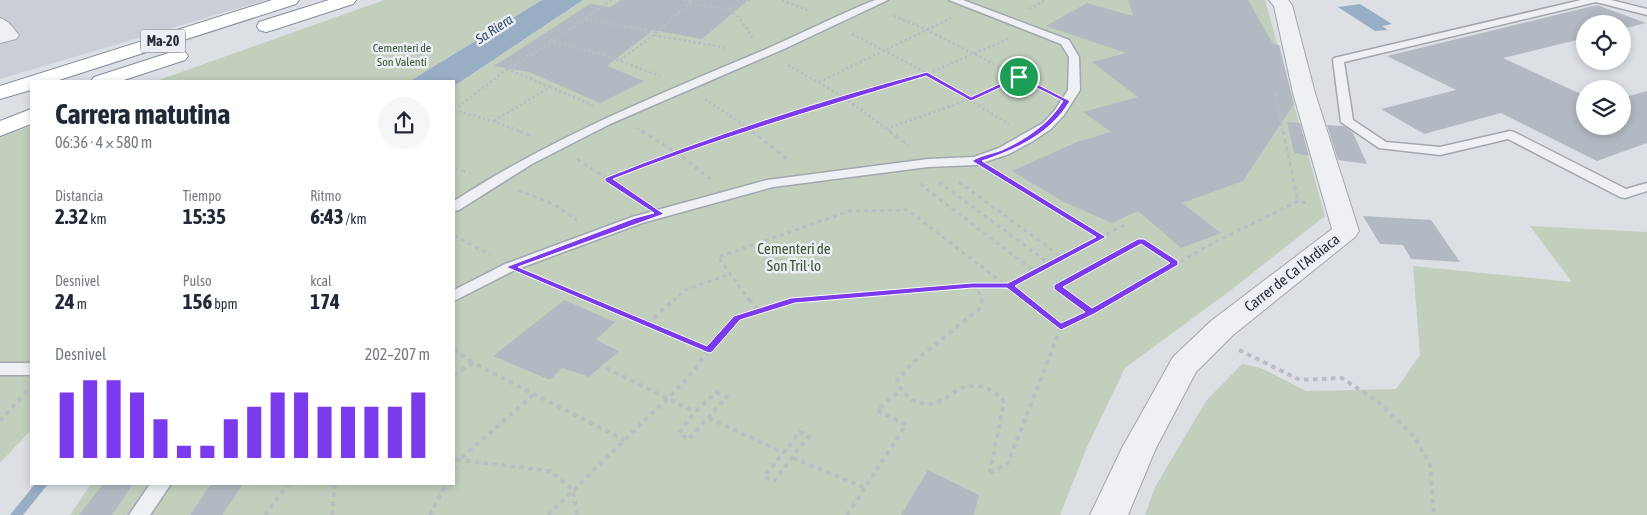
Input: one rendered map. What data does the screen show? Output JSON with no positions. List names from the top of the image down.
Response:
{
  "streets": {
    "highway": ["Ma-20"],
    "street": ["Carrer de Ca l'Ardiaca"]
  },
  "water": ["Sa Riera"],
  "parks": ["Cementeri de Son Valentí", "Cementeri de Son Tril·lo"],
  "page": {
    "heading": ["Carrera matutina", "06:36 · 4 × 580 m"],
    "stats": [
      ["Distancia", "2.32 km"],
      ["Tiempo", "15:35"],
      ["Ritmo", "6:43 /km"],
      ["Desnivel", "24 m"],
      ["Pulso", "156 bpm"],
      ["kcal", "174"]
    ],
    "chart": ["Desnivel", "202–207 m"]
  }
}
